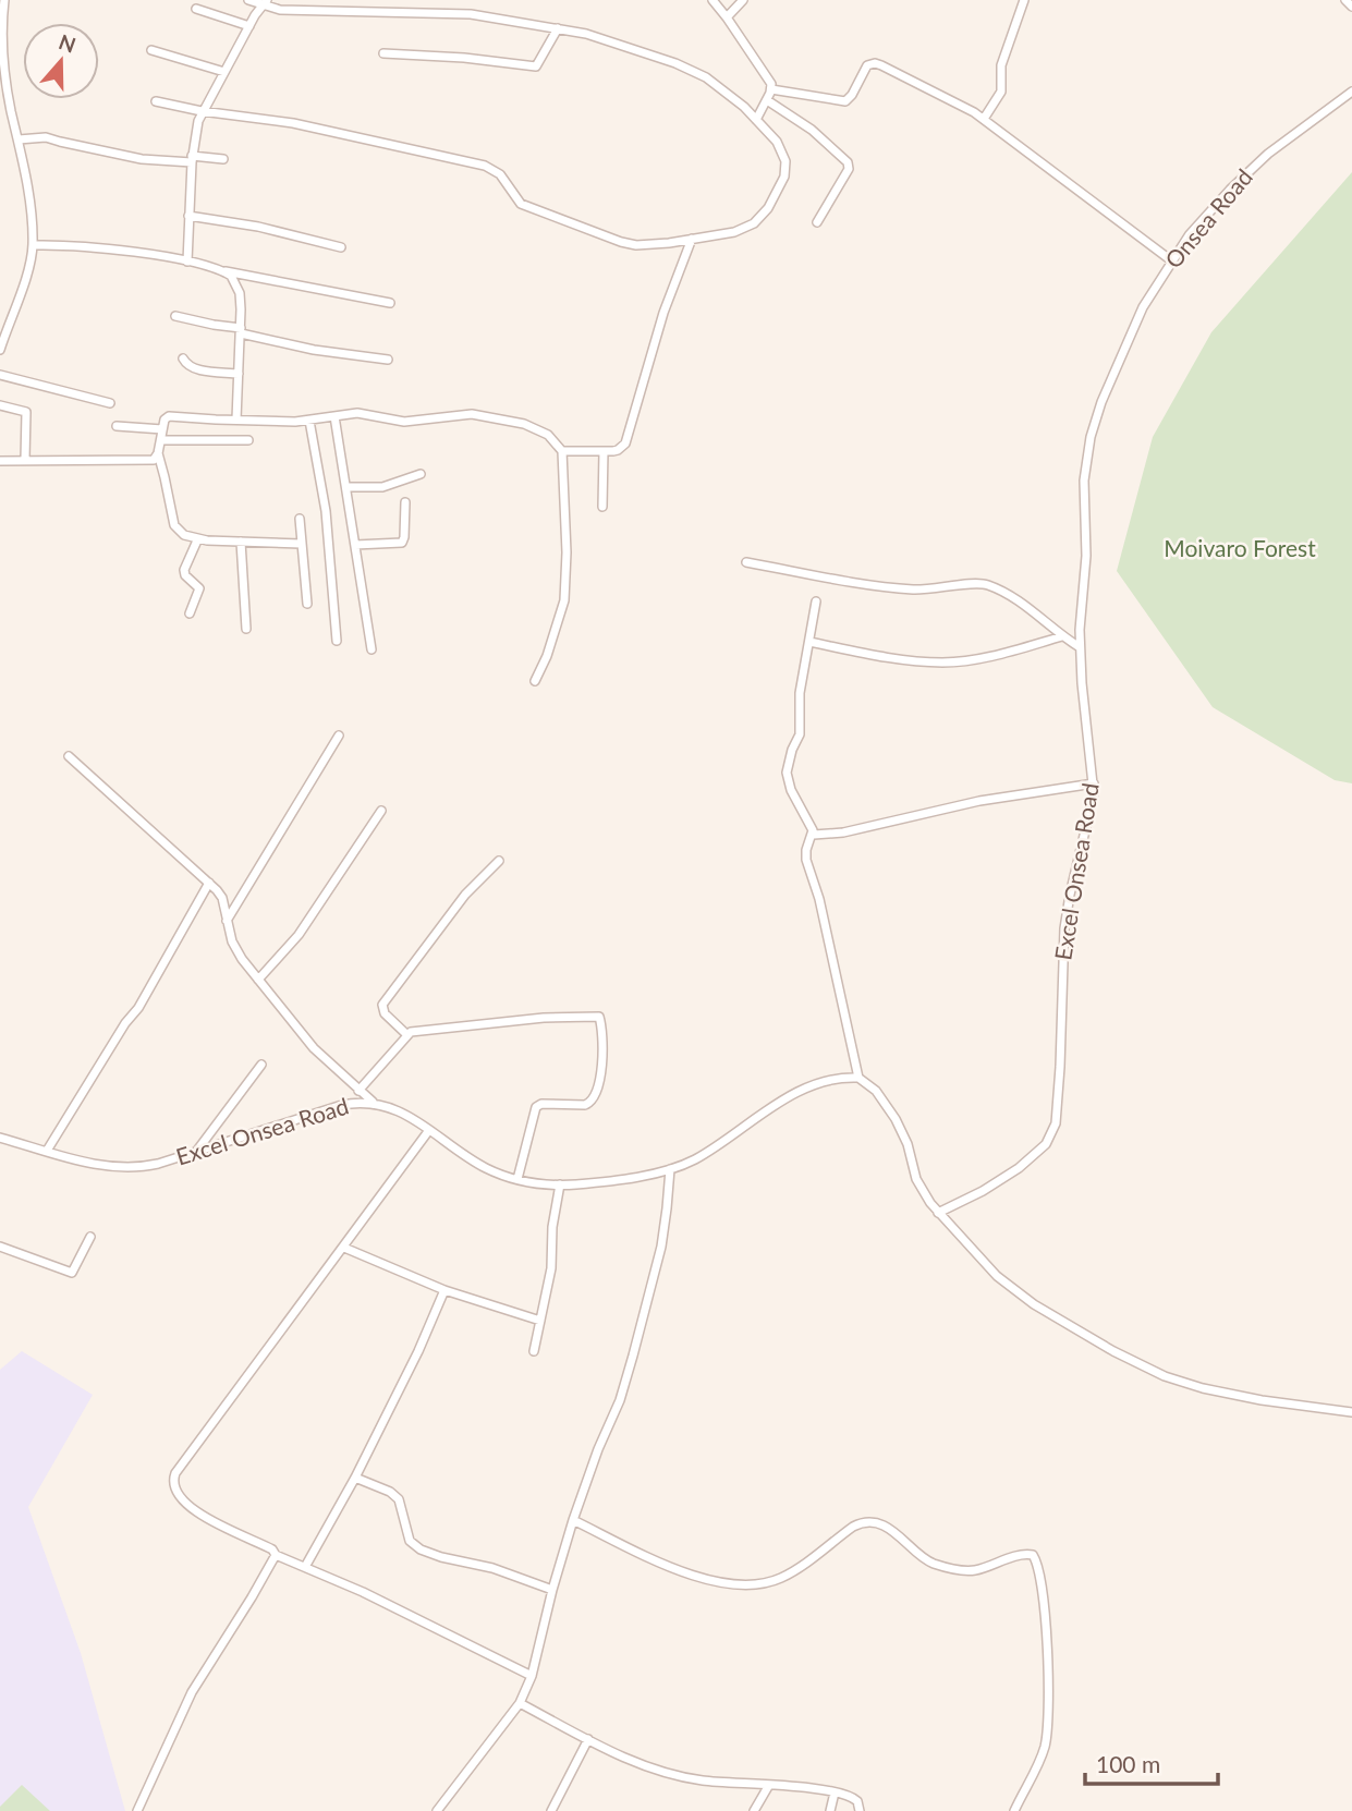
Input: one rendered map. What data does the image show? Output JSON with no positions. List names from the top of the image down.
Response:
{
  "streets": {
    "street": ["Onsea Road", "Excel Onsea Road"]
  },
  "crossings": [
    ["Onsea Road", "Excel Onsea Road"]
  ],
  "parks": ["Moivaro Forest"],
  "scale_bar": "100 m",
  "north": "top"
}
